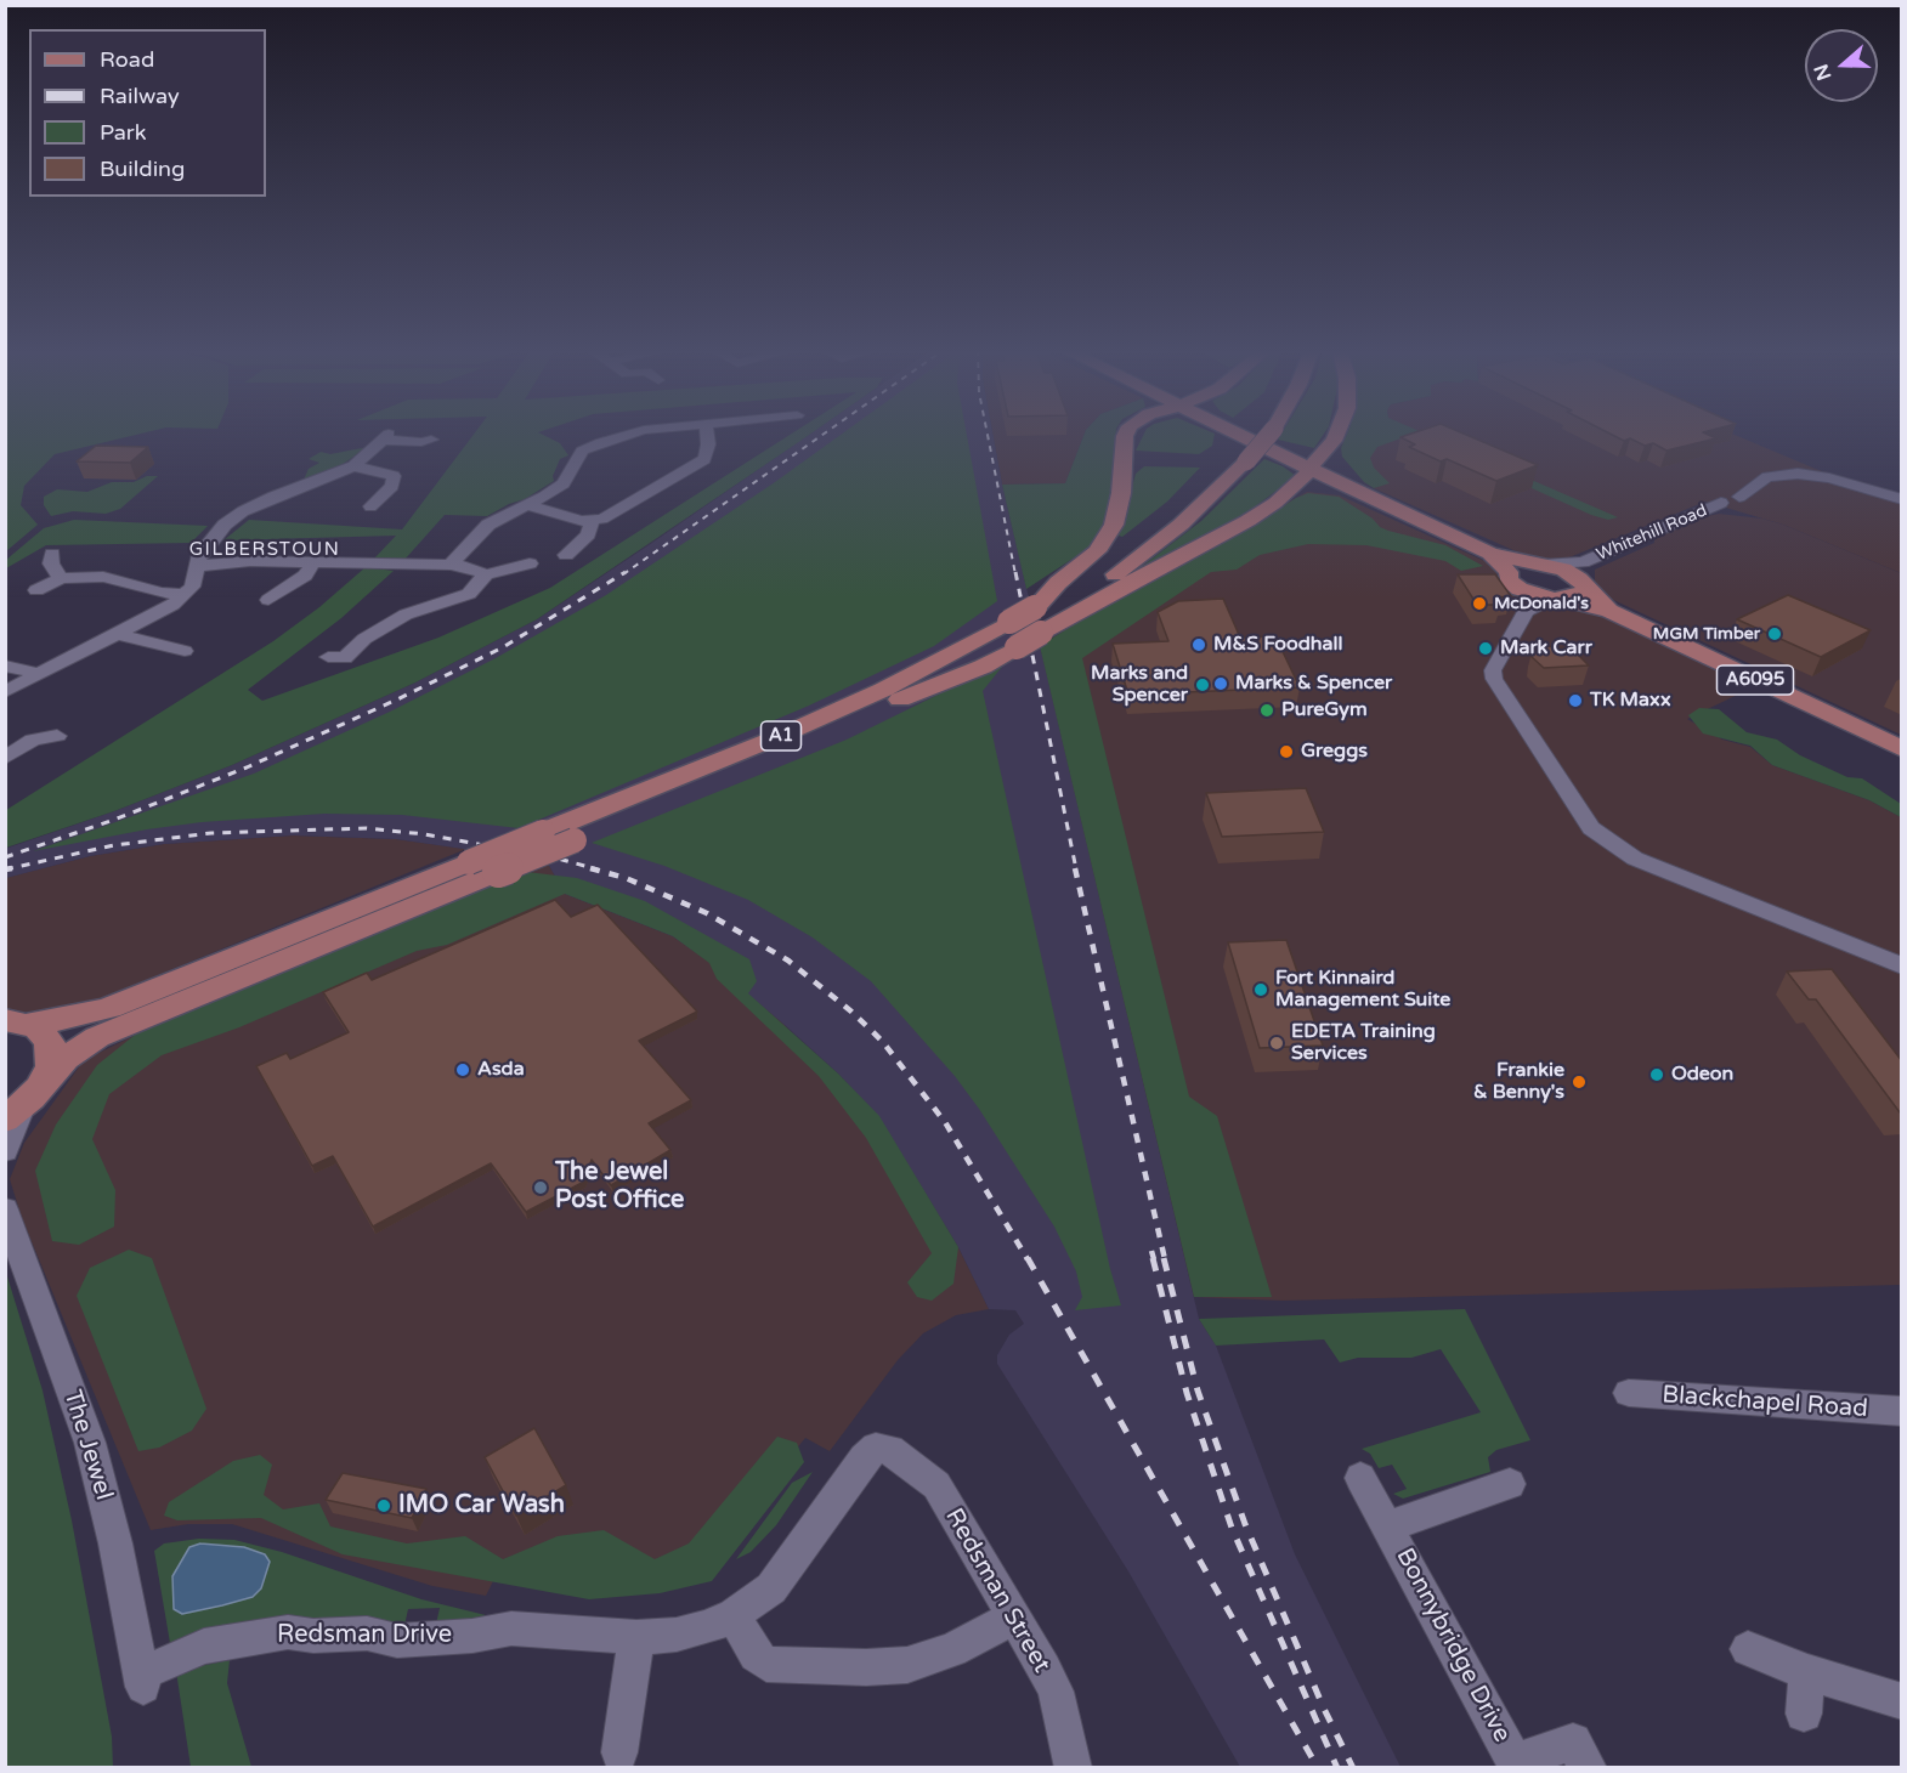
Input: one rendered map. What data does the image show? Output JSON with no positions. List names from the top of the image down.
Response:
{
  "streets": {
    "main road": ["A6095", "A1"],
    "street": [
      "Whitehill Road",
      "Blackchapel Road",
      "The Jewel",
      "Redsman Street",
      "Redsman Drive",
      "Bonnybridge Drive"
    ]
  },
  "crossings": [
    ["Whitehill Road", "A6095"],
    ["The Jewel", "Redsman Drive"],
    ["Redsman Street", "Redsman Drive"]
  ],
  "districts": ["GILBERSTOUN"],
  "places": [
    "McDonald's",
    "MGM Timber",
    "M&S Foodhall",
    "Mark Carr",
    "Marks & Spencer",
    "Marks and Spencer",
    "TK Maxx",
    "PureGym",
    "Greggs",
    "Fort Kinnaird Management Suite",
    "EDETA Training Services",
    "Asda",
    "Odeon",
    "Frankie & Benny's",
    "The Jewel Post Office",
    "IMO Car Wash"
  ],
  "legend": [
    "Road",
    "Railway",
    "Park",
    "Building"
  ],
  "north": "left"
}
